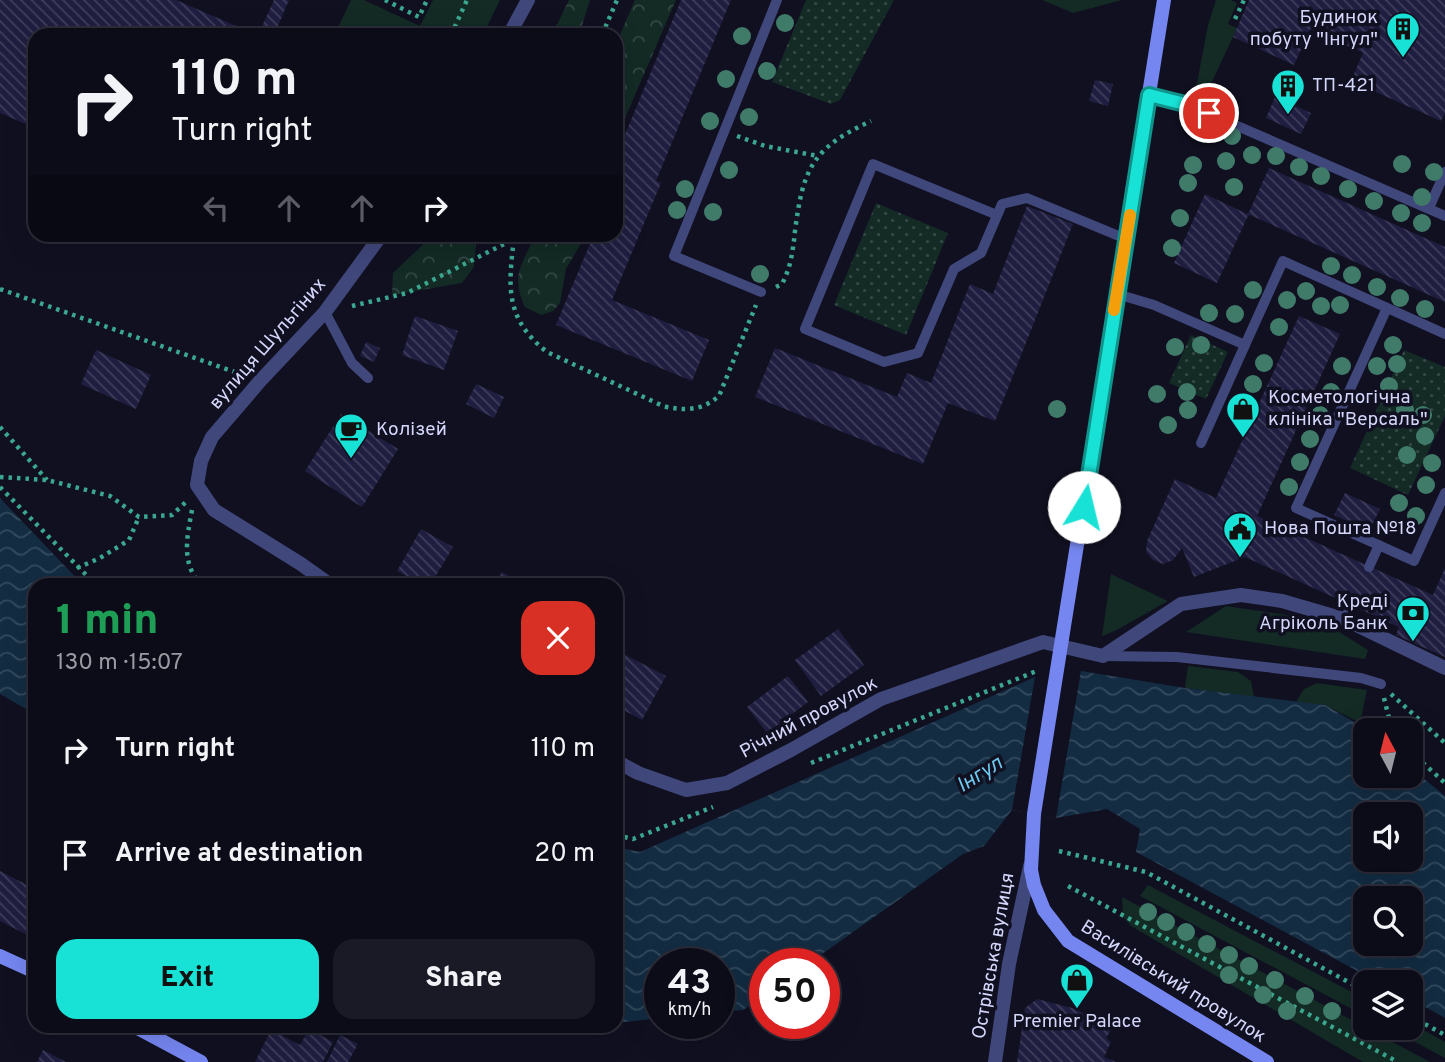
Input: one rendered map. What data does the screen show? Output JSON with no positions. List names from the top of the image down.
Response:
{
  "streets": {
    "main road": ["Василівський провулок"],
    "street": ["вулиця Шульгіних", "Річний провулок", "Острівська вулиця"]
  },
  "crossings": [
    ["Річний провулок", "Василівський провулок"],
    ["Острівська вулиця", "Василівський провулок"]
  ],
  "water": ["Інгул"],
  "places": {
    "building": ["Будинок побуту \"Інгул\"", "ТП-421"],
    "shop": ["Косметологічна клініка \"Версаль\"", "Premier Palace"],
    "cafe": ["Колізей"],
    "public building": ["Нова Пошта №18"],
    "bank": ["Креді Агріколь Банк"]
  },
  "north": "top",
  "page": {
    "turn": ["110 m", "Turn right"],
    "heading": ["1 min", "130 m · 15:07"],
    "list": [
      {
        "name": "Turn right",
        "value": "110 m"
      },
      {
        "name": "Arrive at destination",
        "value": "20 m"
      }
    ],
    "buttons": ["Exit", "Share"],
    "speed": "43 km/h",
    "limit": "50"
  }
}
